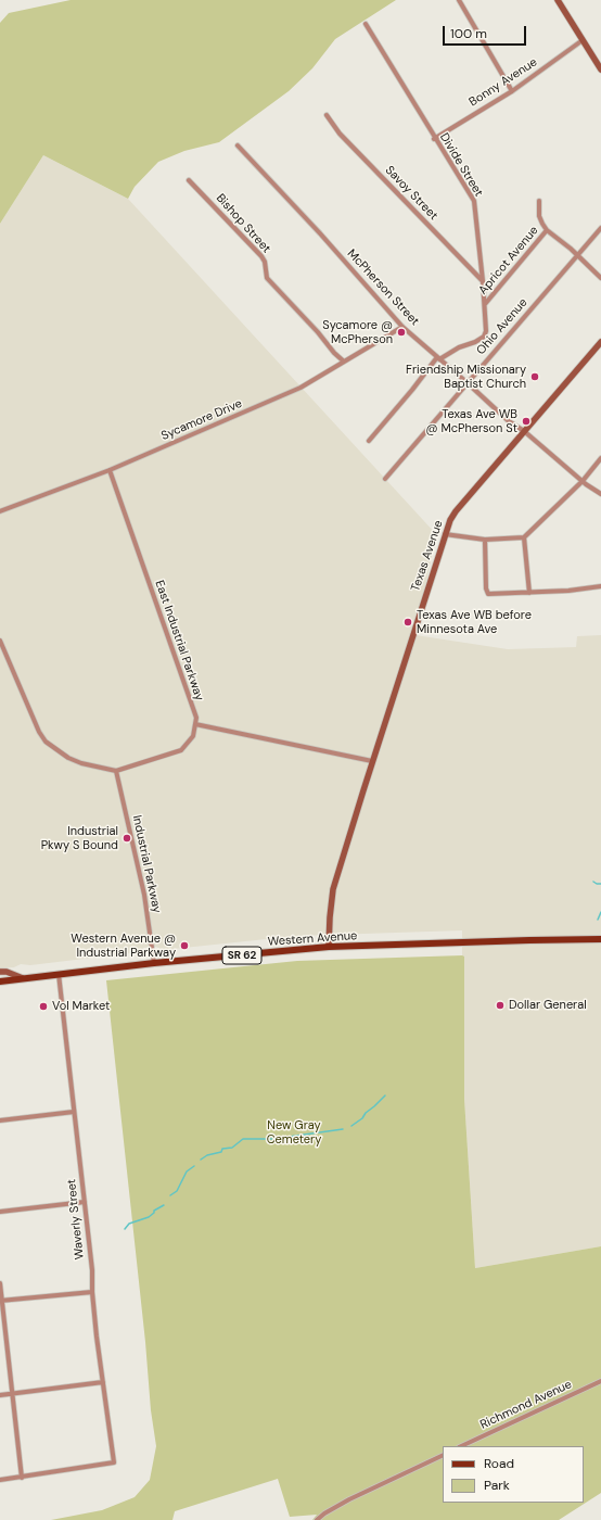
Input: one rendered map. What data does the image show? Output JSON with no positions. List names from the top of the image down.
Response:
{
  "streets": {
    "main road": ["Western Avenue", "SR 62"],
    "street": [
      "Bonny Avenue",
      "Divide Street",
      "Savoy Street",
      "Bishop Street",
      "Apricot Avenue",
      "McPherson Street",
      "Ohio Avenue",
      "Sycamore Drive",
      "Texas Avenue",
      "East Industrial Parkway",
      "Industrial Parkway",
      "Waverly Street",
      "Richmond Avenue"
    ]
  },
  "crossings": [
    ["Bonny Avenue", "Divide Street"],
    ["Divide Street", "Savoy Street"],
    ["Divide Street", "Apricot Avenue"],
    ["Divide Street", "McPherson Street"],
    ["Bishop Street", "Sycamore Drive"],
    ["McPherson Street", "Ohio Avenue"],
    ["McPherson Street", "Sycamore Drive"],
    ["McPherson Street", "Texas Avenue"],
    ["Sycamore Drive", "East Industrial Parkway"],
    ["Texas Avenue", "Western Avenue"],
    ["Industrial Parkway", "Western Avenue"],
    ["Western Avenue", "Waverly Street"]
  ],
  "parks": ["New Gray Cemetery"],
  "places": [
    "Sycamore @ McPherson",
    "Friendship Missionary Baptist Church",
    "Texas Ave WB @ McPherson St",
    "Texas Ave WB before Minnesota Ave",
    "Industrial Pkwy S Bound",
    "Western Avenue @ Industrial Parkway",
    "Dollar General",
    "Vol Market"
  ],
  "legend": ["Road", "Park"],
  "scale_bar": "100 m"
}
